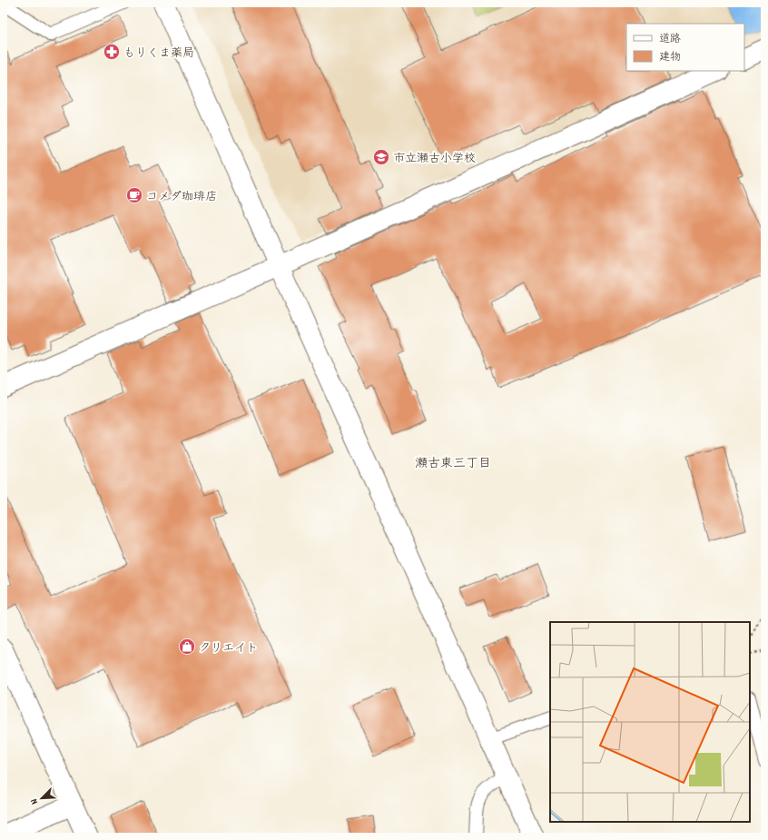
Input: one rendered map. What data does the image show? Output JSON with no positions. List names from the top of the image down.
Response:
{
  "districts": ["瀬古東三丁目"],
  "places": {
    "pharmacy": ["もりくま薬局"],
    "school or university": ["市立瀬古小学校"],
    "cafe": ["コメダ珈琲店"],
    "shop": ["クリエイト"]
  },
  "legend": ["道路", "建物"],
  "north": "bottom left"
}
